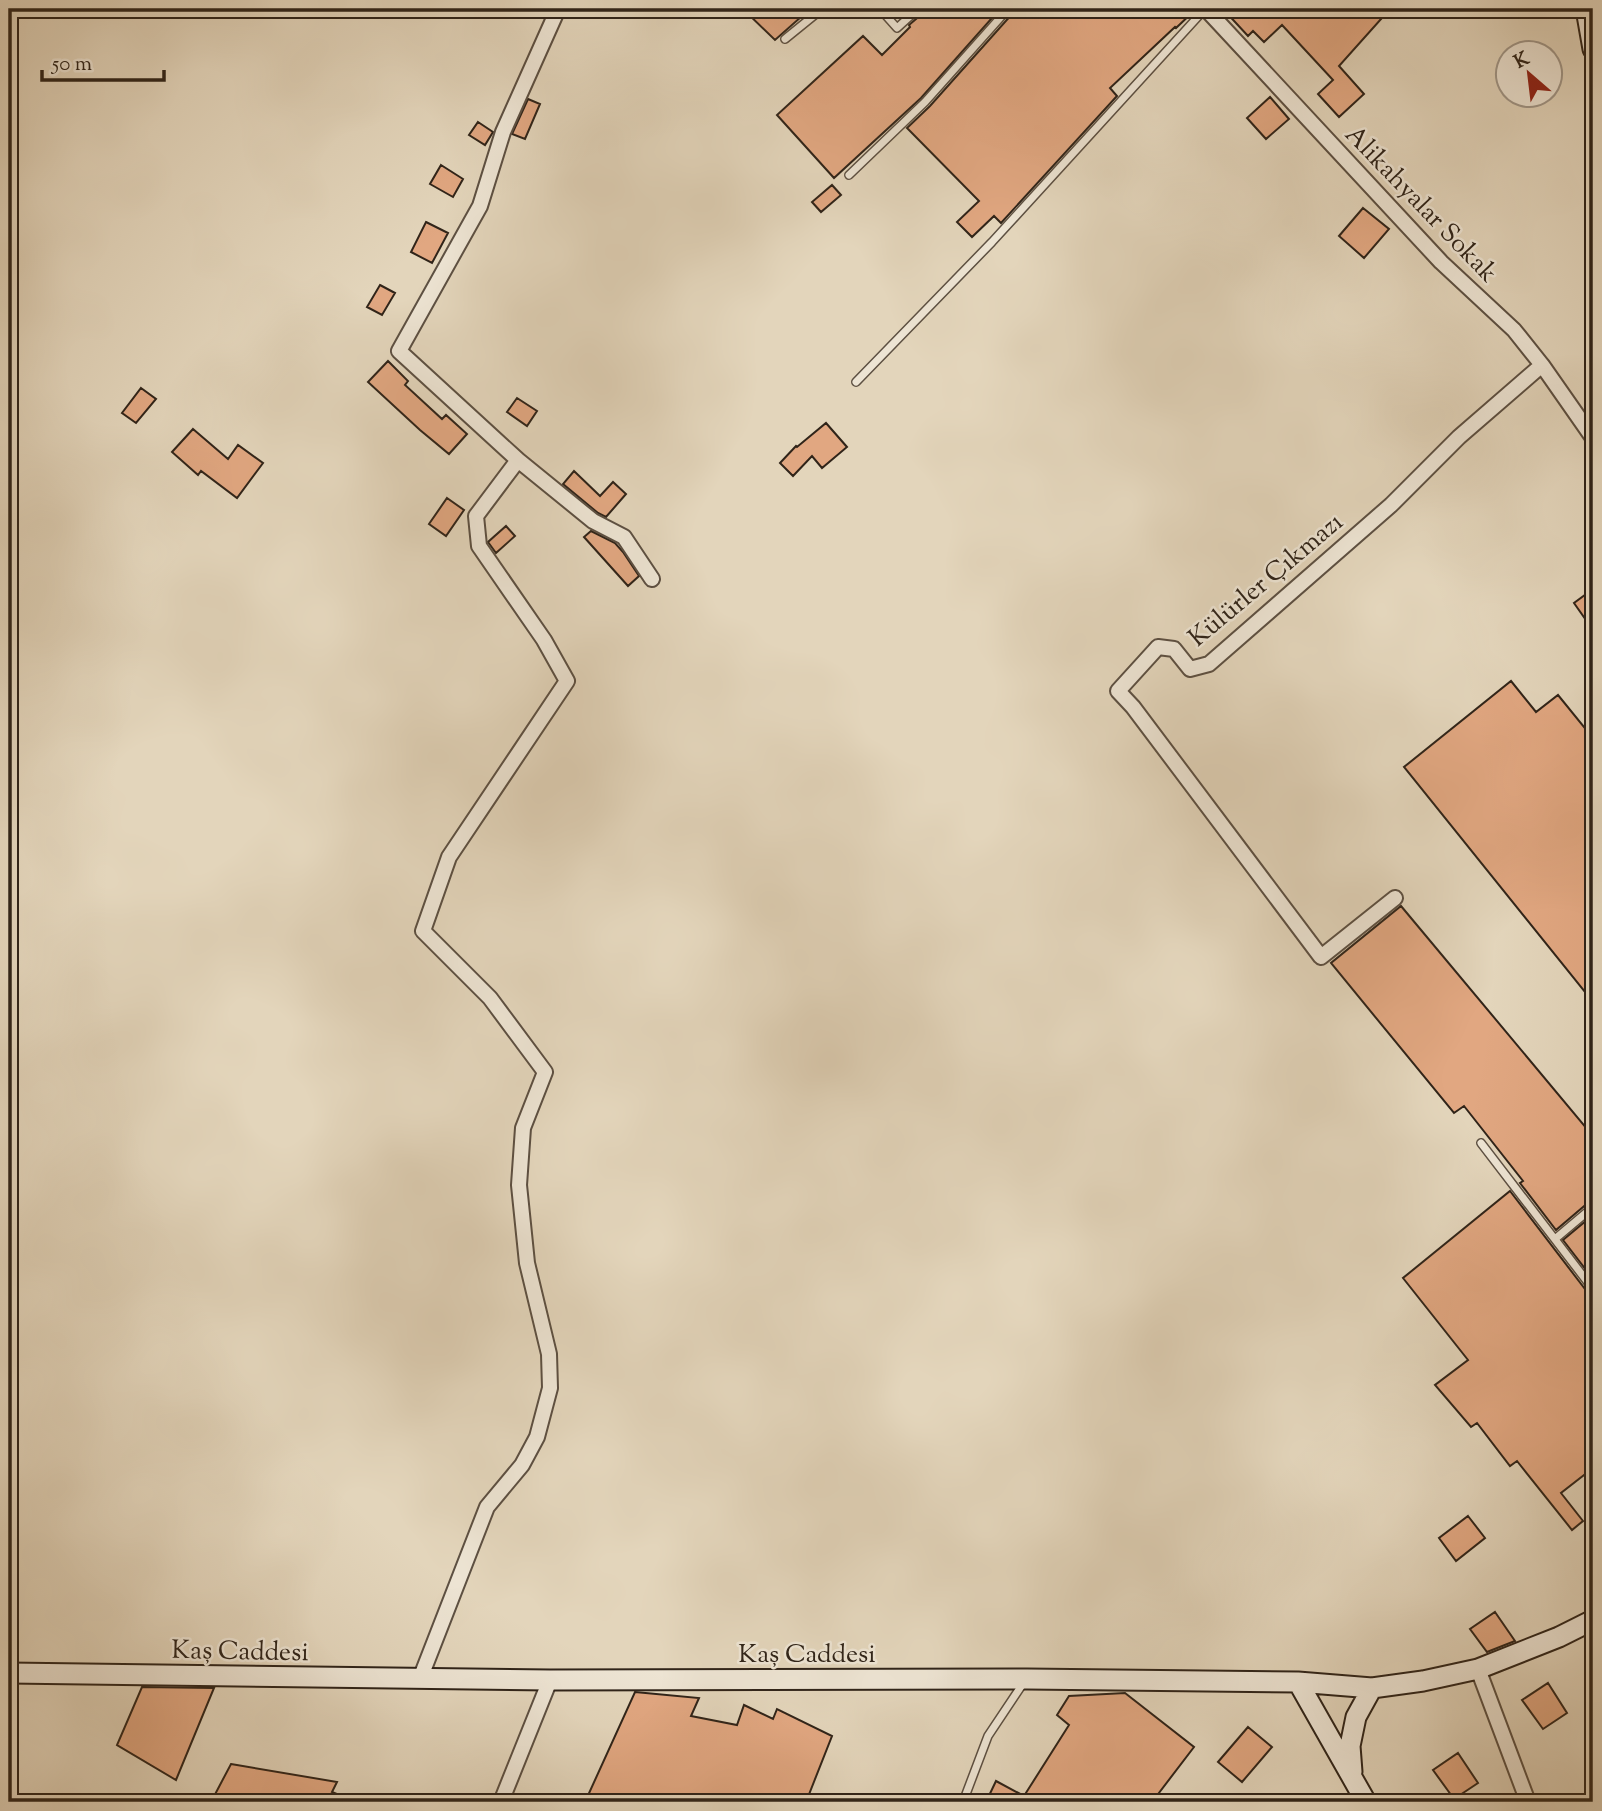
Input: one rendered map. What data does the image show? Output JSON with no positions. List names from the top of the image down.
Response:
{
  "streets": {
    "street": ["Alikahyalar Sokak", "Külürler Çıkmazı", "Kaş Caddesi"]
  },
  "crossings": [
    ["Alikahyalar Sokak", "Külürler Çıkmazı"]
  ],
  "scale_bar": "50 m",
  "north": "top left"
}
